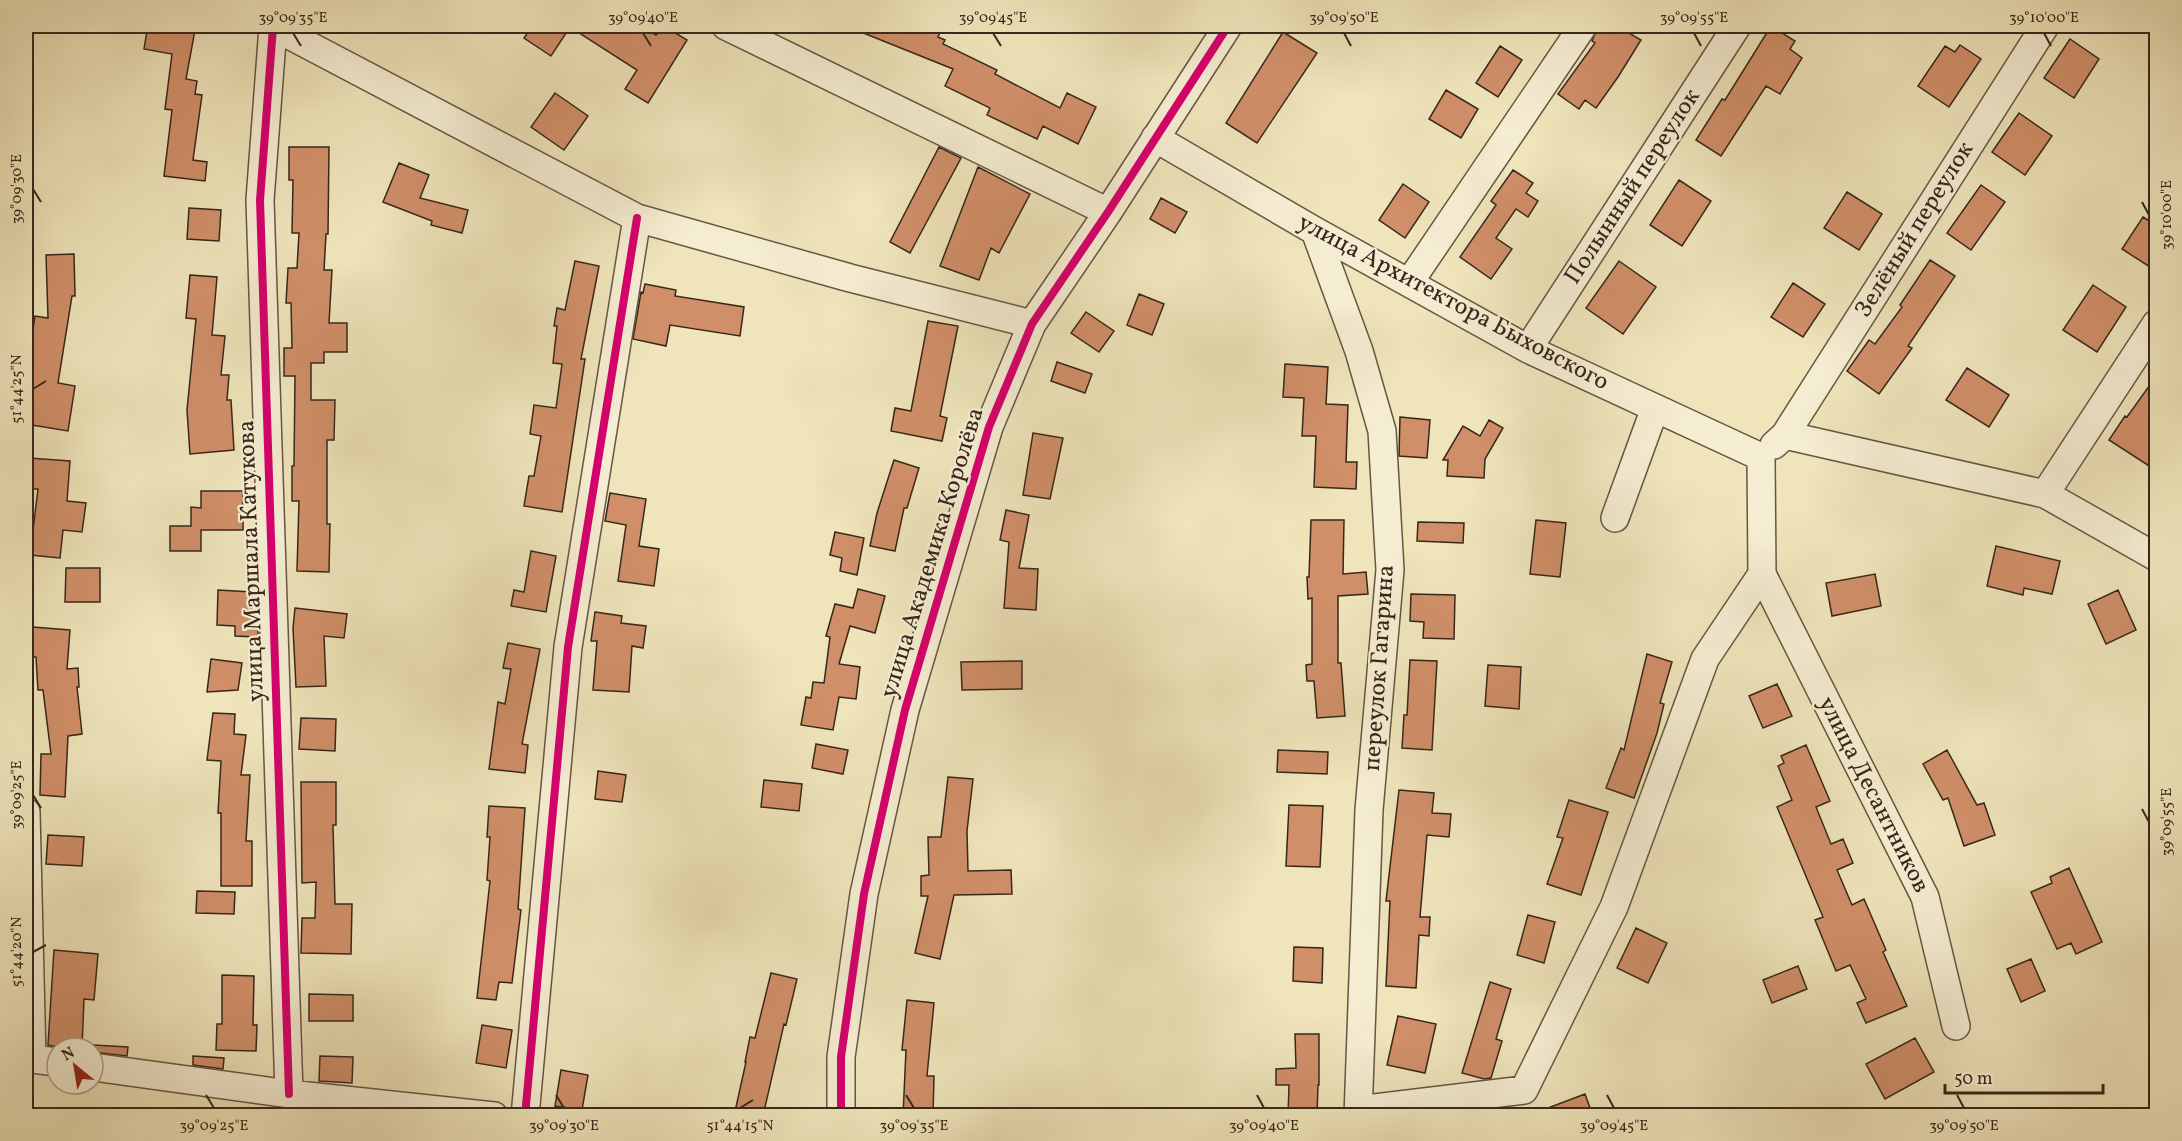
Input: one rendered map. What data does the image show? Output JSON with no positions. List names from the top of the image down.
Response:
{
  "streets": {
    "street": [
      "Полынный переулок",
      "Зелёный переулок",
      "улица Архитектора Быховского",
      "улица Академика Королёва",
      "улица Маршала Катукова",
      "переулок Гагарина",
      "улица Десантников"
    ]
  },
  "crossings": [
    ["Полынный переулок", "улица Архитектора Быховского"],
    ["улица Архитектора Быховского", "улица Академика Королёва"],
    ["улица Архитектора Быховского", "переулок Гагарина"]
  ],
  "scale_bar": "50 m",
  "north": "top left",
  "coordinates": [
    "39°09'35\"E",
    "39°09'40\"E",
    "39°09'45\"E",
    "39°09'50\"E",
    "39°09'55\"E",
    "39°10'00\"E",
    "39°09'30\"E",
    "51°44'25\"N",
    "39°09'25\"E",
    "51°44'20\"N",
    "51°44'15\"N"
  ]
}
